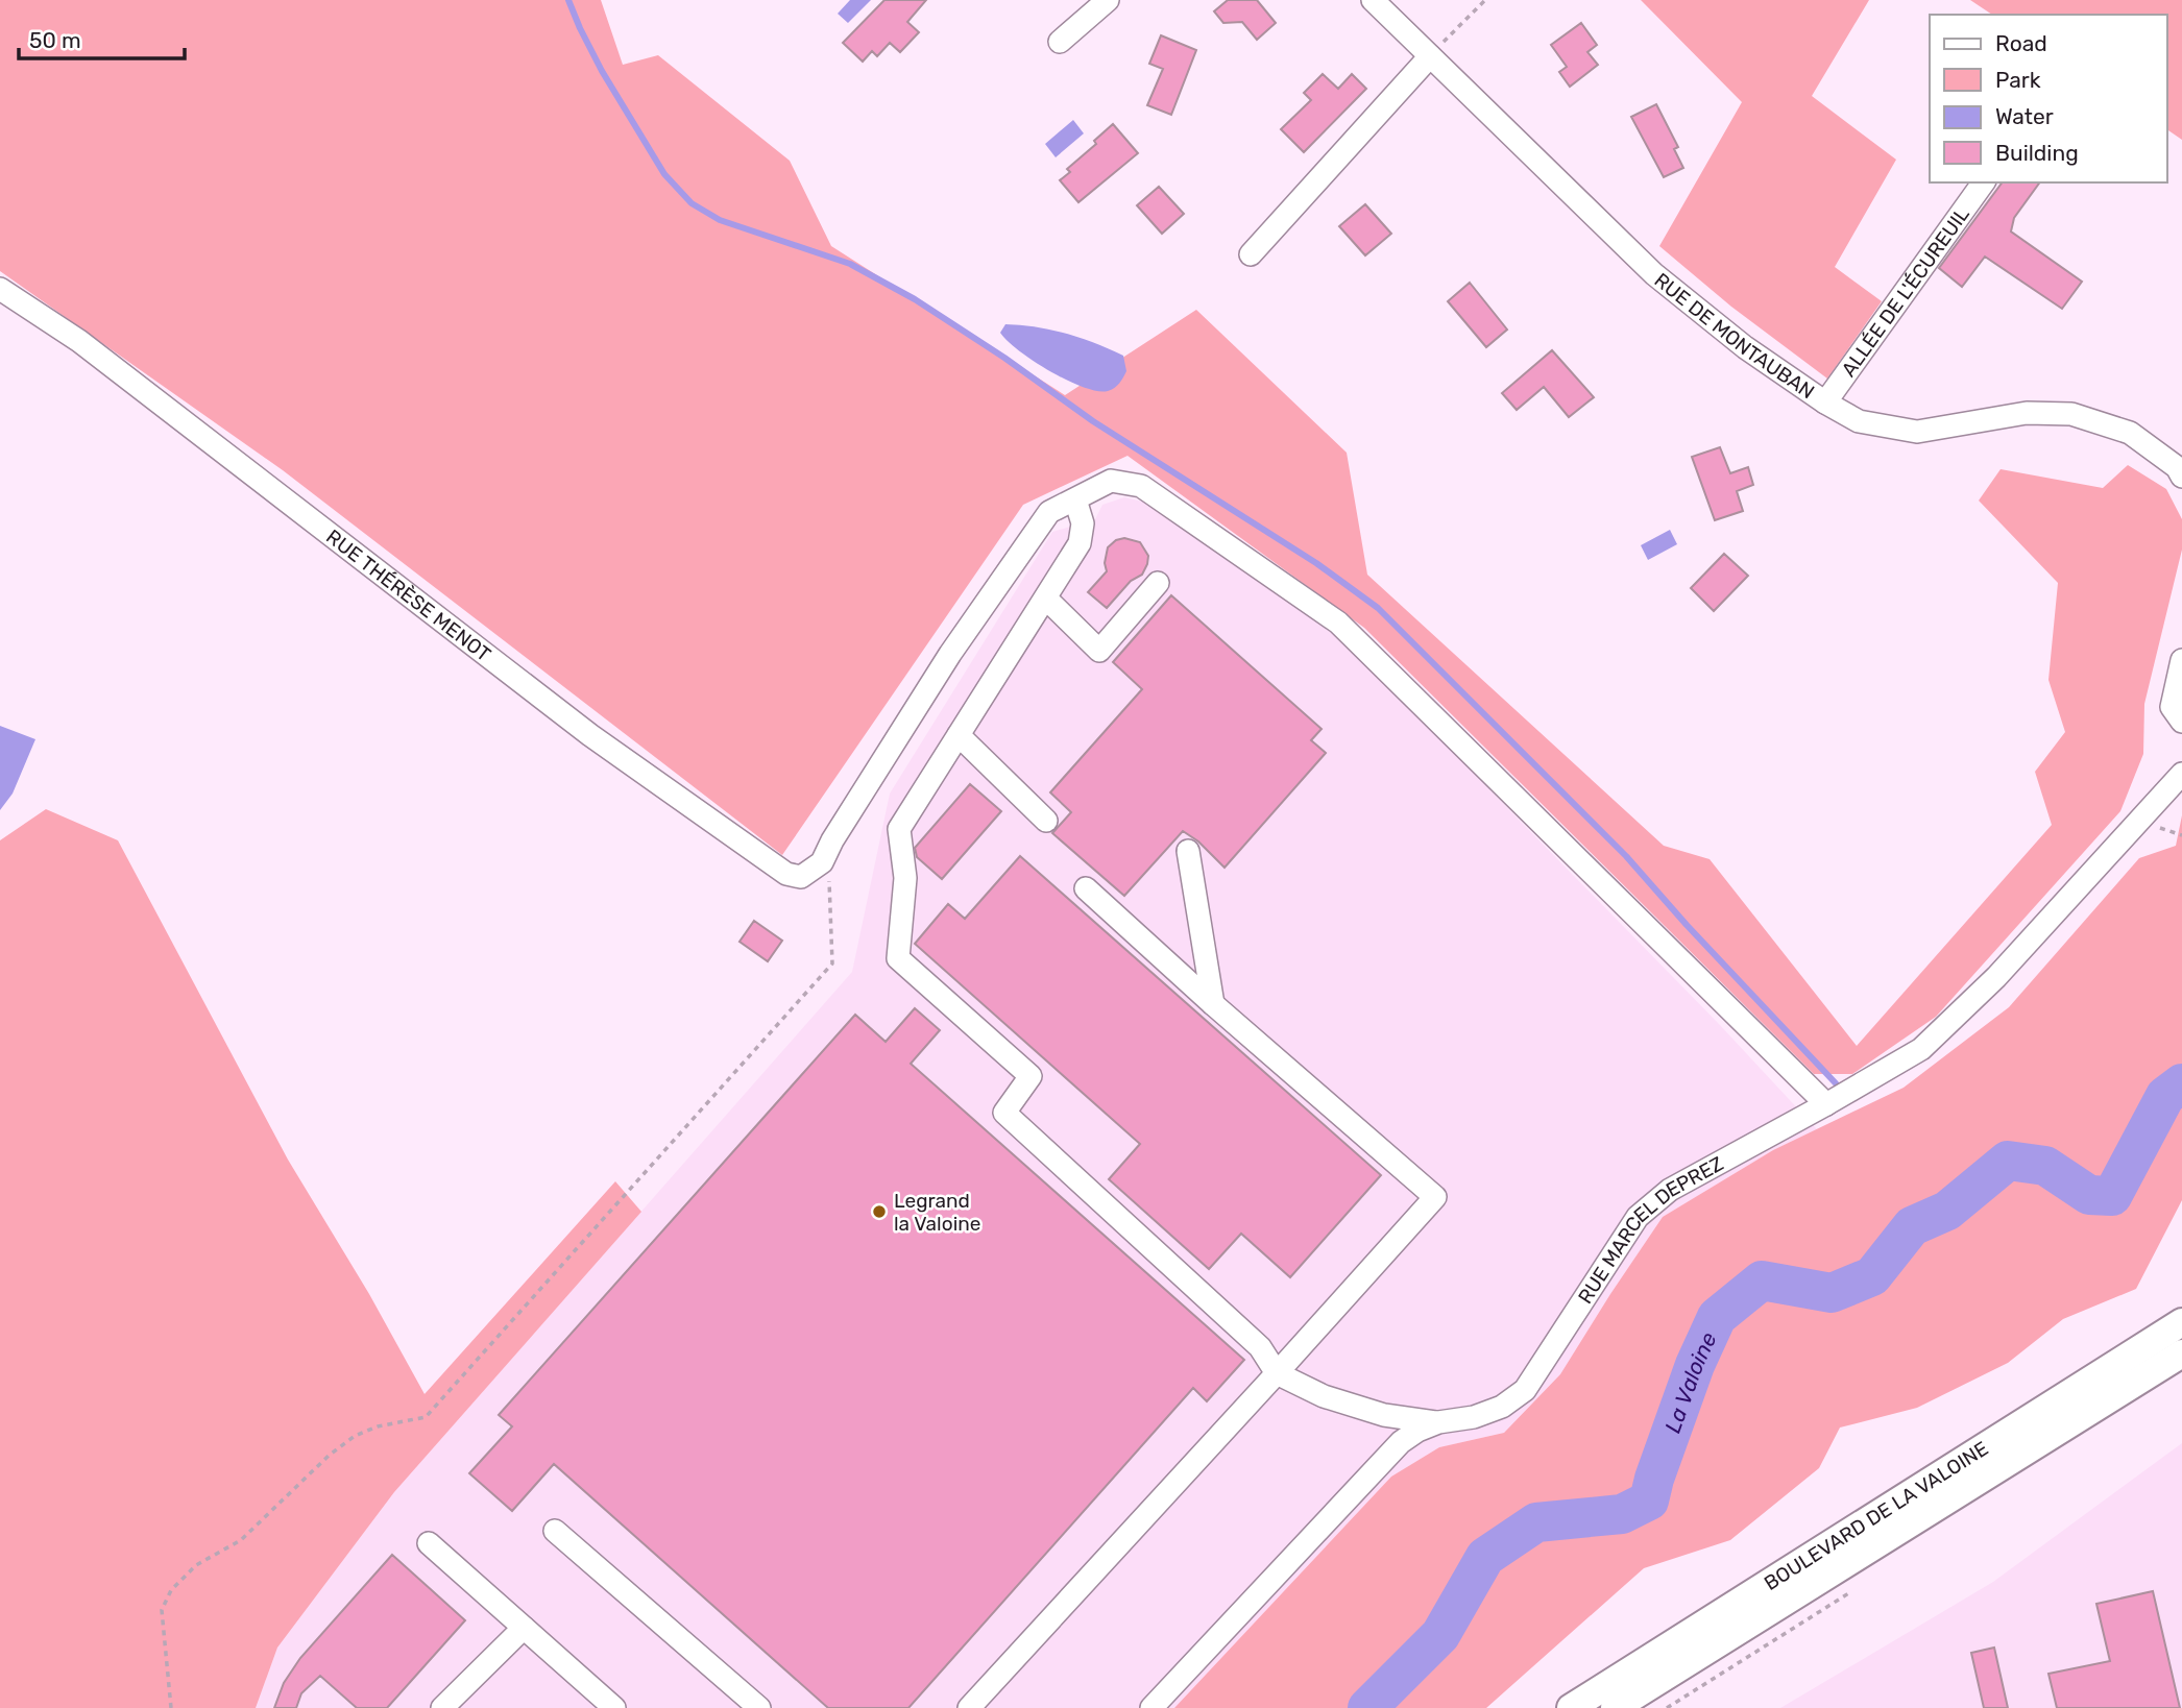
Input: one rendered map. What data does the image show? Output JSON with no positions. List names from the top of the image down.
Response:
{
  "streets": {
    "main road": ["BOULEVARD DE LA VALOINE"],
    "street": [
      "ALLÉE DE L'ÉCUREUIL",
      "RUE DE MONTAUBAN",
      "RUE THÉRÈSE MENOT",
      "RUE MARCEL DEPREZ"
    ]
  },
  "crossings": [
    ["ALLÉE DE L'ÉCUREUIL", "RUE DE MONTAUBAN"]
  ],
  "water": ["La Valoine"],
  "places": ["Legrand la Valoine"],
  "legend": [
    "Road",
    "Park",
    "Water",
    "Building"
  ],
  "scale_bar": "50 m"
}
